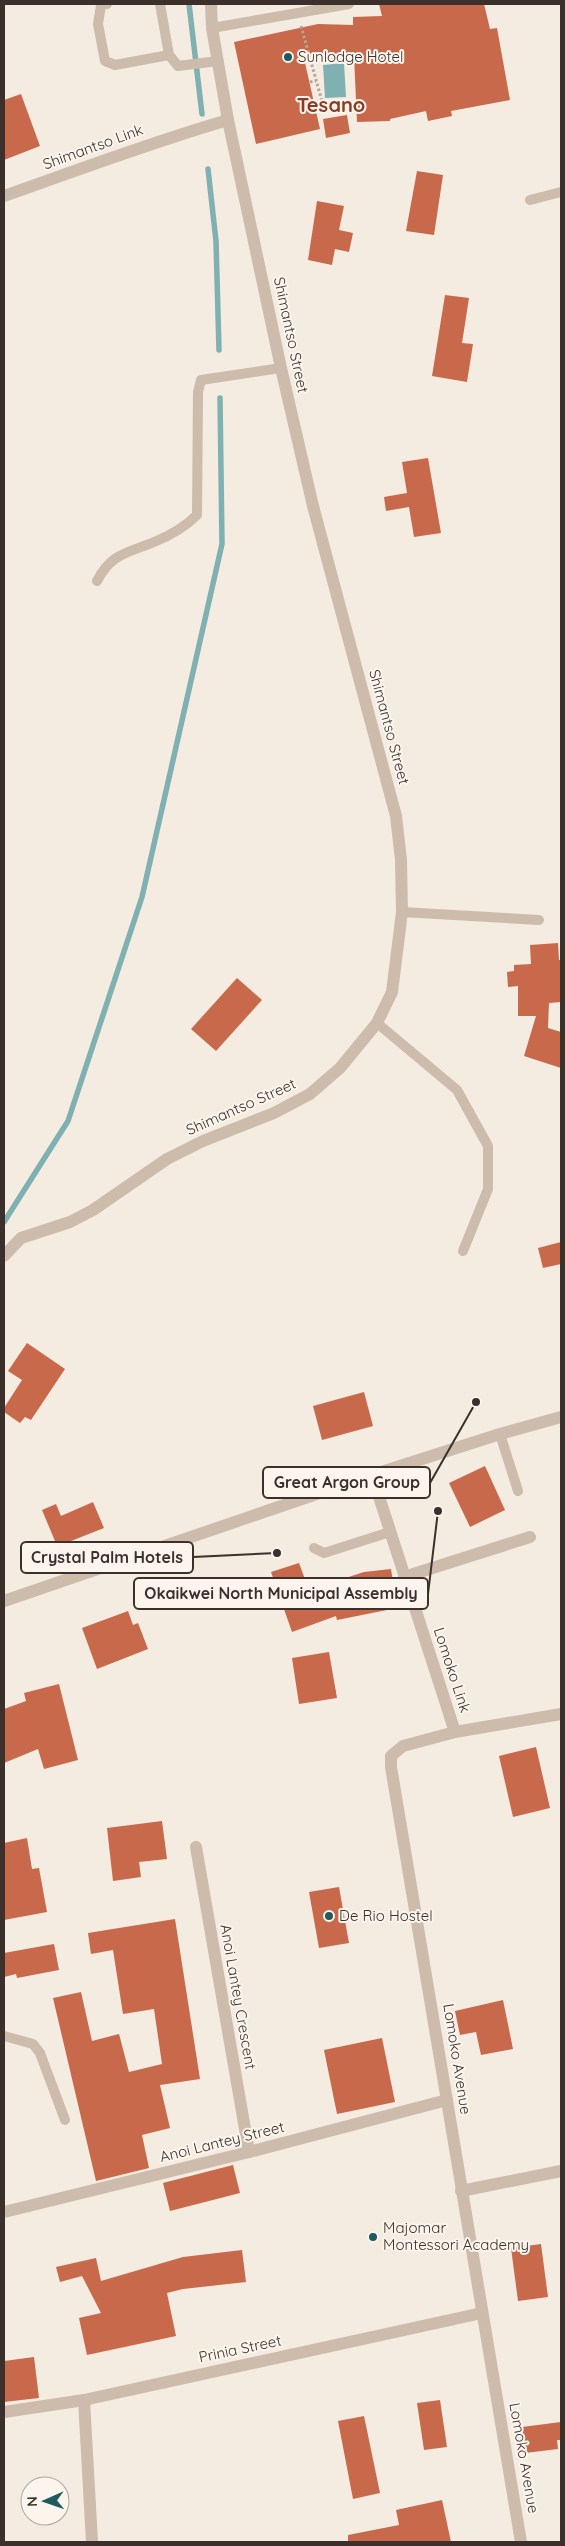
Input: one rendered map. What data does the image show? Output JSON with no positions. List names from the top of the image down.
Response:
{
  "streets": {
    "street": [
      "Shimantso Link",
      "Shimantso Street",
      "Lomoko Link",
      "Anoi Lantey Crescent",
      "Lomoko Avenue",
      "Anoi Lantey Street",
      "Prinia Street"
    ]
  },
  "crossings": [
    ["Shimantso Link", "Shimantso Street"],
    ["Lomoko Link", "Lomoko Avenue"],
    ["Anoi Lantey Crescent", "Anoi Lantey Street"],
    ["Lomoko Avenue", "Anoi Lantey Street"],
    ["Lomoko Avenue", "Prinia Street"]
  ],
  "districts": ["Tesano"],
  "places": [
    "Sunlodge Hotel",
    "Great Argon Group",
    "Okaikwei North Municipal Assembly",
    "Crystal Palm Hotels",
    "De Rio Hostel",
    "Majomar Montessori Academy"
  ],
  "north": "left"
}
